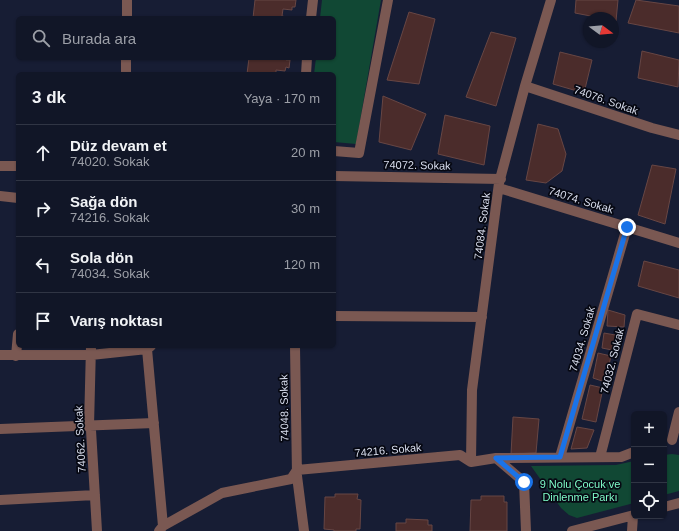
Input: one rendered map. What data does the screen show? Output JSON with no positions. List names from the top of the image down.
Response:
{
  "streets": {
    "street": [
      "74076. Sokak",
      "74072. Sokak",
      "74074. Sokak",
      "74084. Sokak",
      "74034. Sokak",
      "74032. Sokak",
      "74048. Sokak",
      "74062. Sokak",
      "74216. Sokak"
    ]
  },
  "crossings": [
    ["74076. Sokak", "74084. Sokak"],
    ["74072. Sokak", "74074. Sokak"],
    ["74072. Sokak", "74084. Sokak"],
    ["74074. Sokak", "74084. Sokak"],
    ["74074. Sokak", "74034. Sokak"],
    ["74084. Sokak", "74216. Sokak"],
    ["74034. Sokak", "74216. Sokak"],
    ["74032. Sokak", "74216. Sokak"],
    ["74048. Sokak", "74216. Sokak"]
  ],
  "parks": ["9 Nolu Çocuk ve Dinlenme Parkı"],
  "north": "right",
  "page": {
    "search": "Burada ara",
    "heading": ["3 dk", "Yaya · 170 m"],
    "list": [
      ["Düz devam et", "74020. Sokak", "20 m"],
      ["Sağa dön", "74216. Sokak", "30 m"],
      ["Sola dön", "74034. Sokak", "120 m"],
      "Varış noktası"
    ],
    "map_buttons": ["+", "−"]
  }
}
